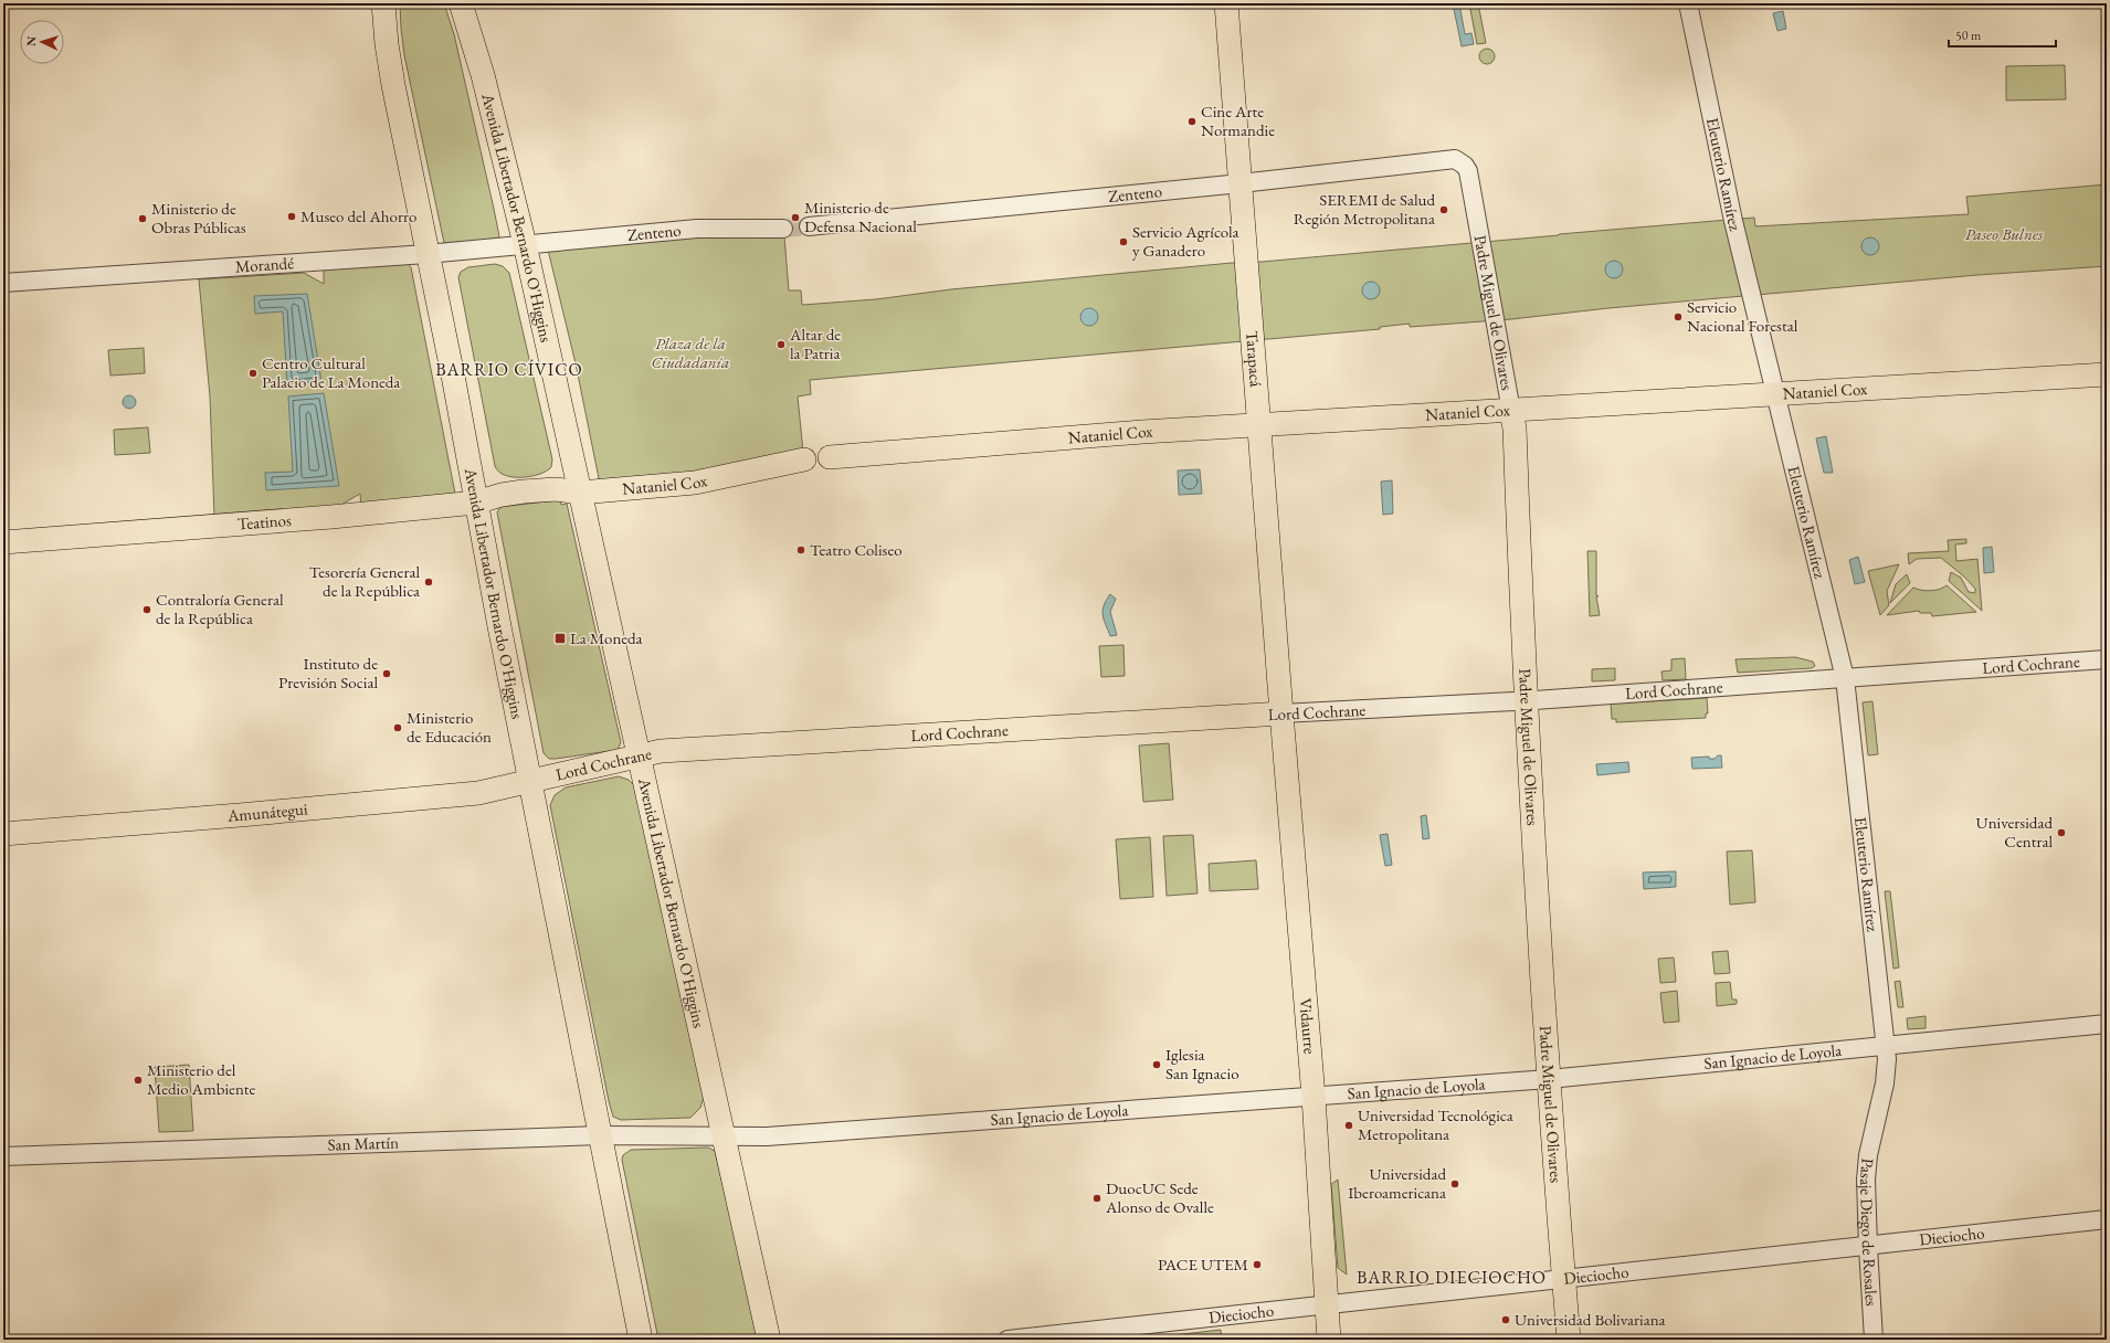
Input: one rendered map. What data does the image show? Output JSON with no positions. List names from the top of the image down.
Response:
{
  "streets": {
    "main road": [
      "Avenida Libertador Bernardo O'Higgins",
      "Padre Miguel de Olivares",
      "Tarapacá",
      "Nataniel Cox",
      "Teatinos",
      "Lord Cochrane",
      "Amunátegui",
      "Vidaurre"
    ],
    "street": [
      "Eleuterio Ramírez",
      "Zenteno",
      "Morandé",
      "San Ignacio de Loyola",
      "San Martín",
      "Pasaje Diego de Rosales",
      "Dieciocho"
    ]
  },
  "crossings": [
    ["Eleuterio Ramírez", "Nataniel Cox"],
    ["Eleuterio Ramírez", "Lord Cochrane"],
    ["Eleuterio Ramírez", "San Ignacio de Loyola"],
    ["Eleuterio Ramírez", "Pasaje Diego de Rosales"],
    ["Zenteno", "Avenida Libertador Bernardo O'Higgins"],
    ["Zenteno", "Morandé"],
    ["Zenteno", "Padre Miguel de Olivares"],
    ["Zenteno", "Tarapacá"],
    ["Avenida Libertador Bernardo O'Higgins", "Morandé"],
    ["Avenida Libertador Bernardo O'Higgins", "Nataniel Cox"],
    ["Avenida Libertador Bernardo O'Higgins", "Teatinos"],
    ["Avenida Libertador Bernardo O'Higgins", "Lord Cochrane"],
    ["Avenida Libertador Bernardo O'Higgins", "Amunátegui"],
    ["Avenida Libertador Bernardo O'Higgins", "San Ignacio de Loyola"],
    ["Avenida Libertador Bernardo O'Higgins", "San Martín"],
    ["Padre Miguel de Olivares", "Nataniel Cox"],
    ["Padre Miguel de Olivares", "Lord Cochrane"],
    ["Padre Miguel de Olivares", "San Ignacio de Loyola"],
    ["Padre Miguel de Olivares", "Dieciocho"],
    ["Tarapacá", "Nataniel Cox"],
    ["Tarapacá", "Lord Cochrane"],
    ["Tarapacá", "Vidaurre"],
    ["Nataniel Cox", "Teatinos"],
    ["Lord Cochrane", "Amunátegui"],
    ["Lord Cochrane", "Vidaurre"],
    ["Vidaurre", "San Ignacio de Loyola"],
    ["Vidaurre", "Dieciocho"],
    ["San Ignacio de Loyola", "San Martín"],
    ["San Ignacio de Loyola", "Pasaje Diego de Rosales"],
    ["Pasaje Diego de Rosales", "Dieciocho"]
  ],
  "districts": ["BARRIO CÍVICO", "BARRIO DIECIOCHO"],
  "parks": ["Paseo Bulnes", "Plaza de la Ciudadanía"],
  "places": {
    "other": [
      "Cine Arte Normandie",
      "SEREMI de Salud Región Metropolitana",
      "Museo del Ahorro",
      "Ministerio de Defensa Nacional",
      "Ministerio de Obras Públicas",
      "Servicio Agrícola y Ganadero",
      "Servicio Nacional Forestal",
      "Altar de la Patria",
      "Centro Cultural Palacio de La Moneda",
      "Teatro Coliseo",
      "Tesorería General de la República",
      "Contraloría General de la República",
      "Instituto de Previsión Social",
      "Ministerio de Educación",
      "Universidad Central",
      "Iglesia San Ignacio",
      "Ministerio del Medio Ambiente",
      "Universidad Tecnológica Metropolitana",
      "Universidad Iberoamericana",
      "DuocUC Sede Alonso de Ovalle",
      "PACE UTEM",
      "Universidad Bolivariana"
    ],
    "transit": ["La Moneda"]
  },
  "scale_bar": "50 m",
  "north": "left"
}
